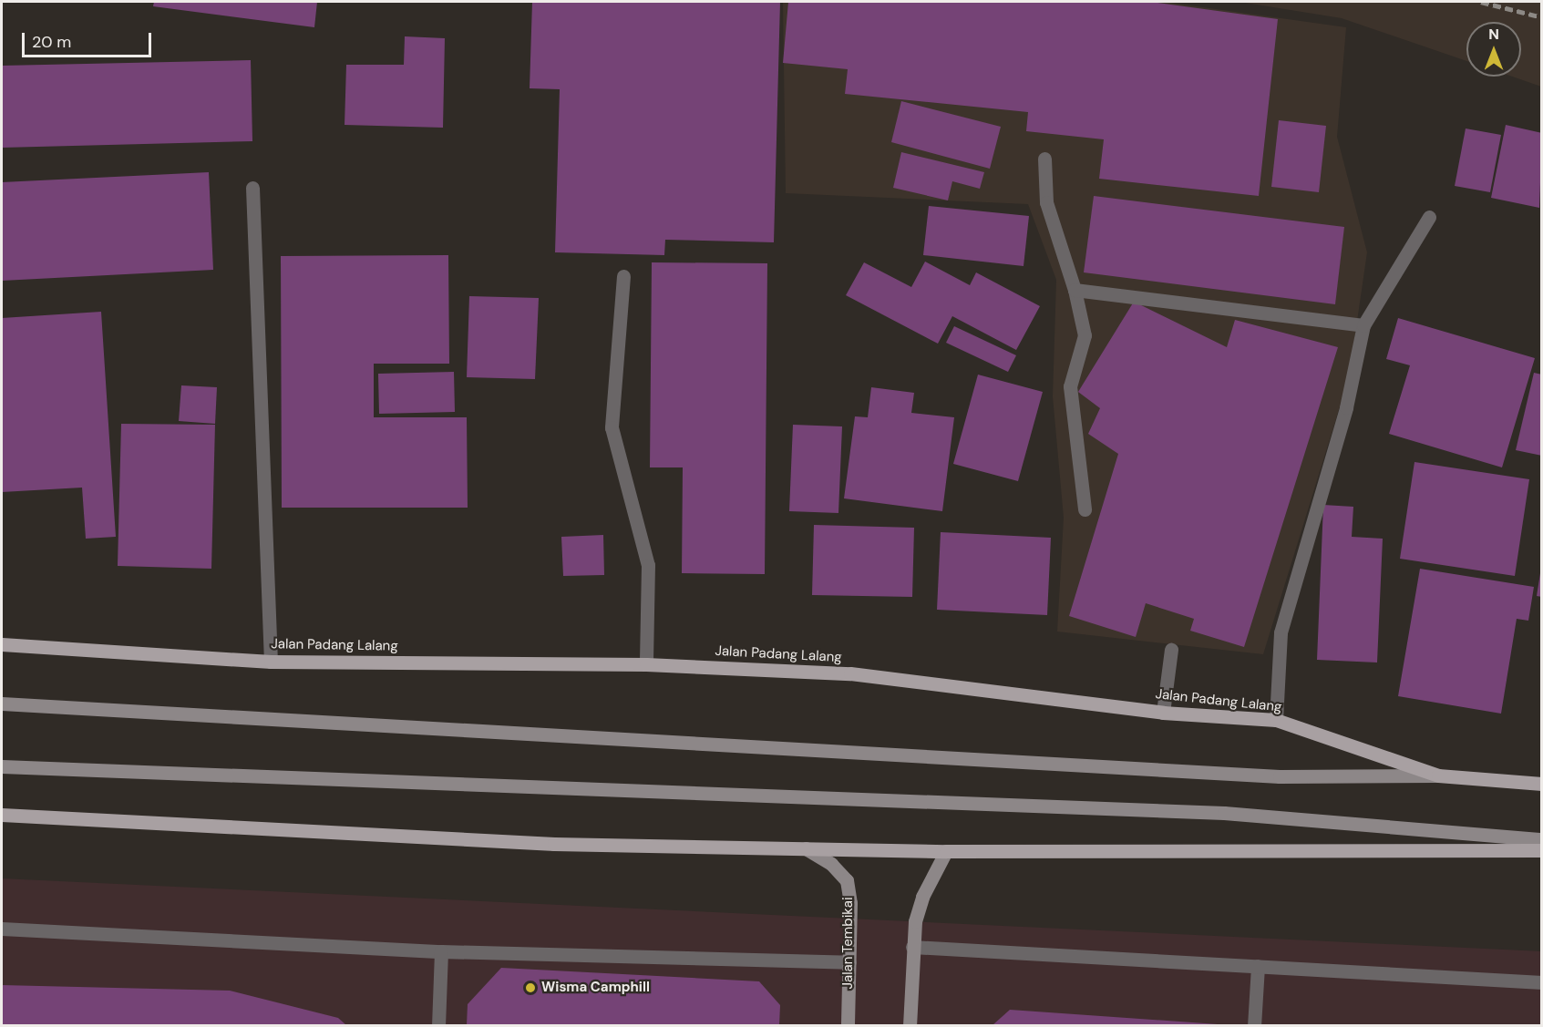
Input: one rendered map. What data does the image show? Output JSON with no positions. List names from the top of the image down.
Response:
{
  "streets": {
    "main road": ["Jalan Padang Lalang"],
    "street": ["Jalan Tembikai"]
  },
  "places": ["Wisma Camphill"],
  "scale_bar": "20 m",
  "north": "top"
}
